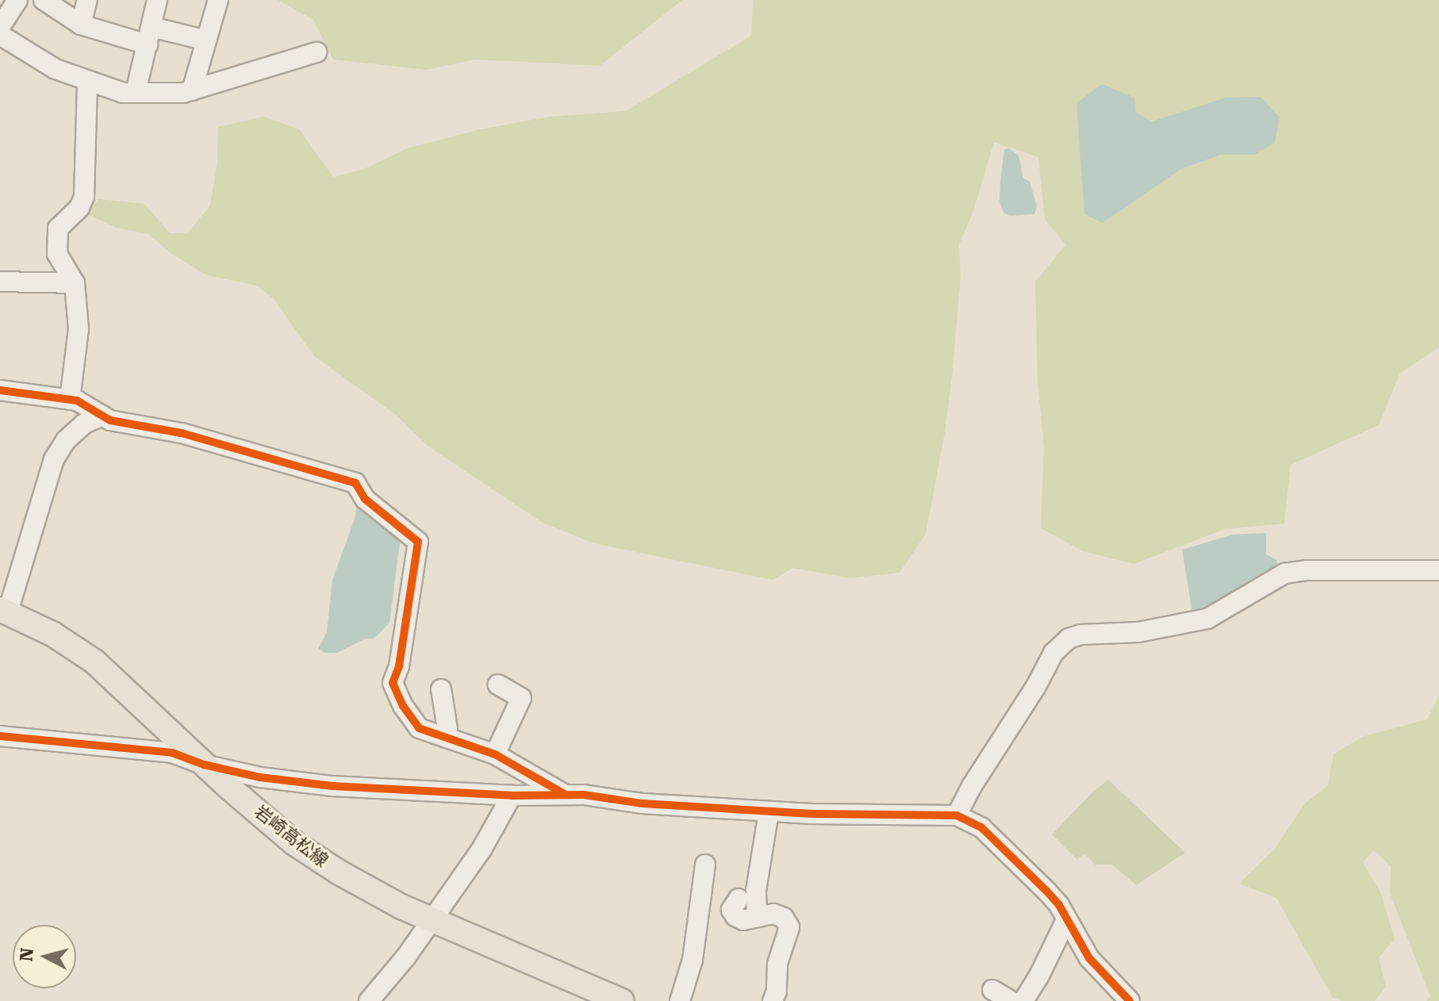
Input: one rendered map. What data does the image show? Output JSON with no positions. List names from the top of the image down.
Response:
{
  "streets": {
    "main road": ["岩崎高松線"]
  },
  "north": "left"
}
